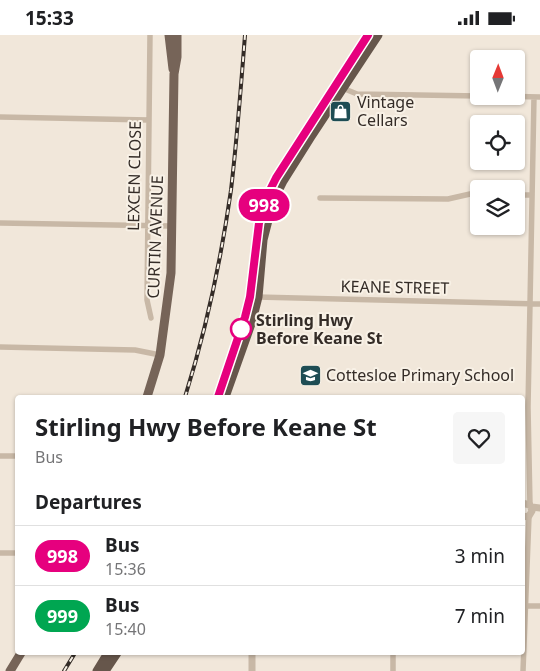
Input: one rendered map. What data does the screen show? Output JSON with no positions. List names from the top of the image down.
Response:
{
  "streets": {
    "main road": ["CURTIN AVENUE"],
    "street": ["LEXCEN CLOSE", "KEANE STREET"]
  },
  "places": {
    "shop": ["Vintage Cellars"],
    "other": ["Stirling Hwy Before Keane St"],
    "school or university": ["Cottesloe Primary School"]
  },
  "lines": ["bus line 998"],
  "north": "top",
  "page": {
    "status": "15:33",
    "on_map": "998",
    "heading": [
      ["Stirling Hwy Before Keane St", "Bus"],
      "Departures"
    ],
    "list": [
      {
        "mark": "998",
        "name": "Bus",
        "note": "15:36",
        "value": "3 min"
      },
      {
        "mark": "999",
        "name": "Bus",
        "note": "15:40",
        "value": "7 min"
      }
    ]
  }
}
